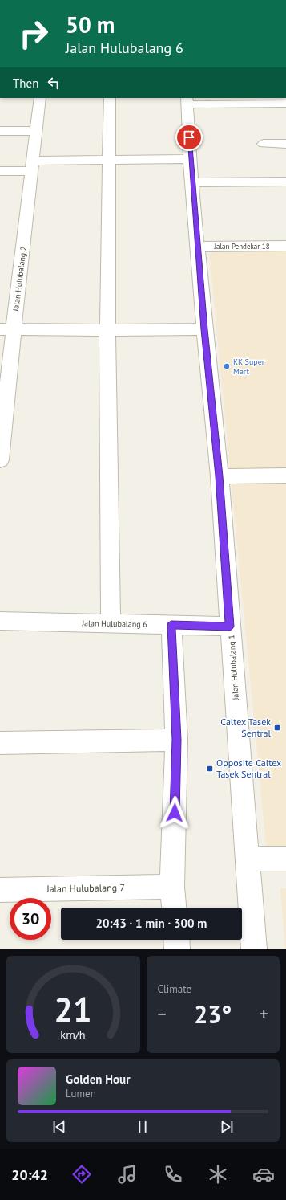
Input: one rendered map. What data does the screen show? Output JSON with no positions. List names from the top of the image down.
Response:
{
  "streets": {
    "street": [
      "Jalan Pendekar 18",
      "Jalan Hulubalang 2",
      "Jalan Hulubalang 6",
      "Jalan Hulubalang 1",
      "Jalan Hulubalang 7"
    ]
  },
  "crossings": [
    ["Jalan Pendekar 18", "Jalan Hulubalang 1"],
    ["Jalan Hulubalang 6", "Jalan Hulubalang 1"]
  ],
  "places": {
    "other": ["KK Super Mart"],
    "transit": ["Caltex Tasek Sentral", "Opposite Caltex Tasek Sentral"]
  },
  "page": {
    "turn": ["50 m", "Jalan Hulubalang 6"],
    "then": "Then",
    "limit": "30",
    "trip": "20:43 · 1 min · 300 m",
    "tile": "Climate",
    "heat": ["−", "23°", "+"],
    "song": ["Golden Hour", "Lumen"],
    "tabs": "20:42",
    "gauge": ["21", "km/h"]
  }
}
